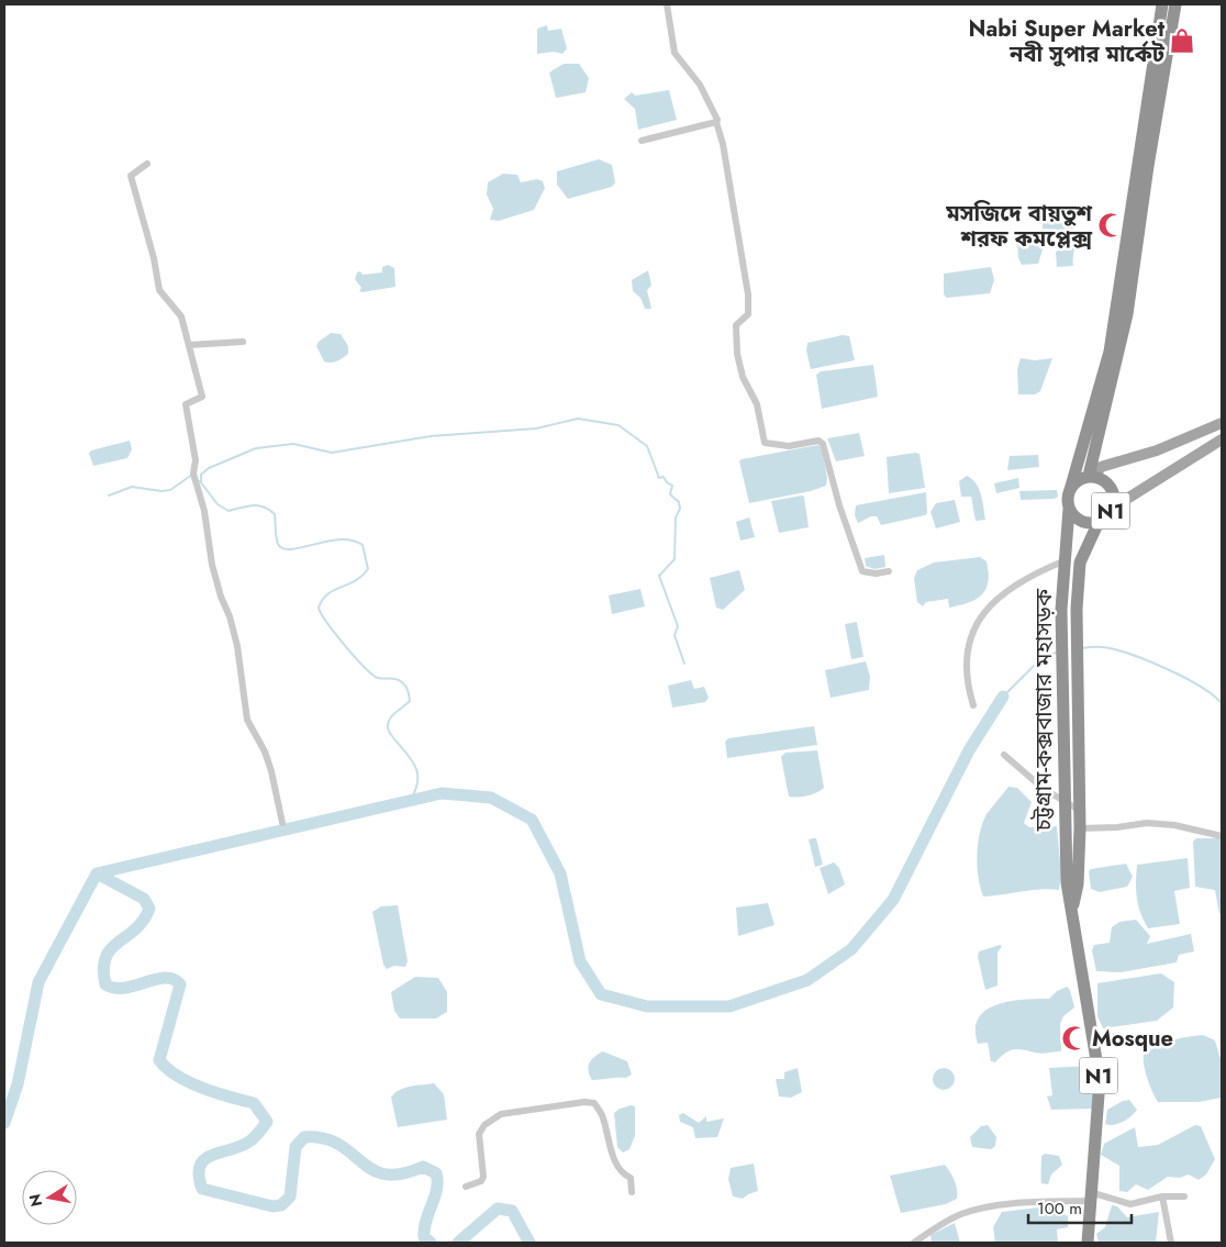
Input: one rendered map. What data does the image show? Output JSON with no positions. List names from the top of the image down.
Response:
{
  "streets": {
    "highway": ["N1", "চট্টগ্রাম-কক্সবাজার মহাসড়ক"]
  },
  "crossings": [
    ["N1", "চট্টগ্রাম-কক্সবাজার মহাসড়ক"]
  ],
  "places": {
    "shop": ["Nabi Super Market নবী সুপার মার্কেট"],
    "mosque": ["মসজিদে বায়তুশ শরফ কমপ্লেক্স", "Mosque"]
  },
  "scale_bar": "100 m",
  "north": "left"
}
